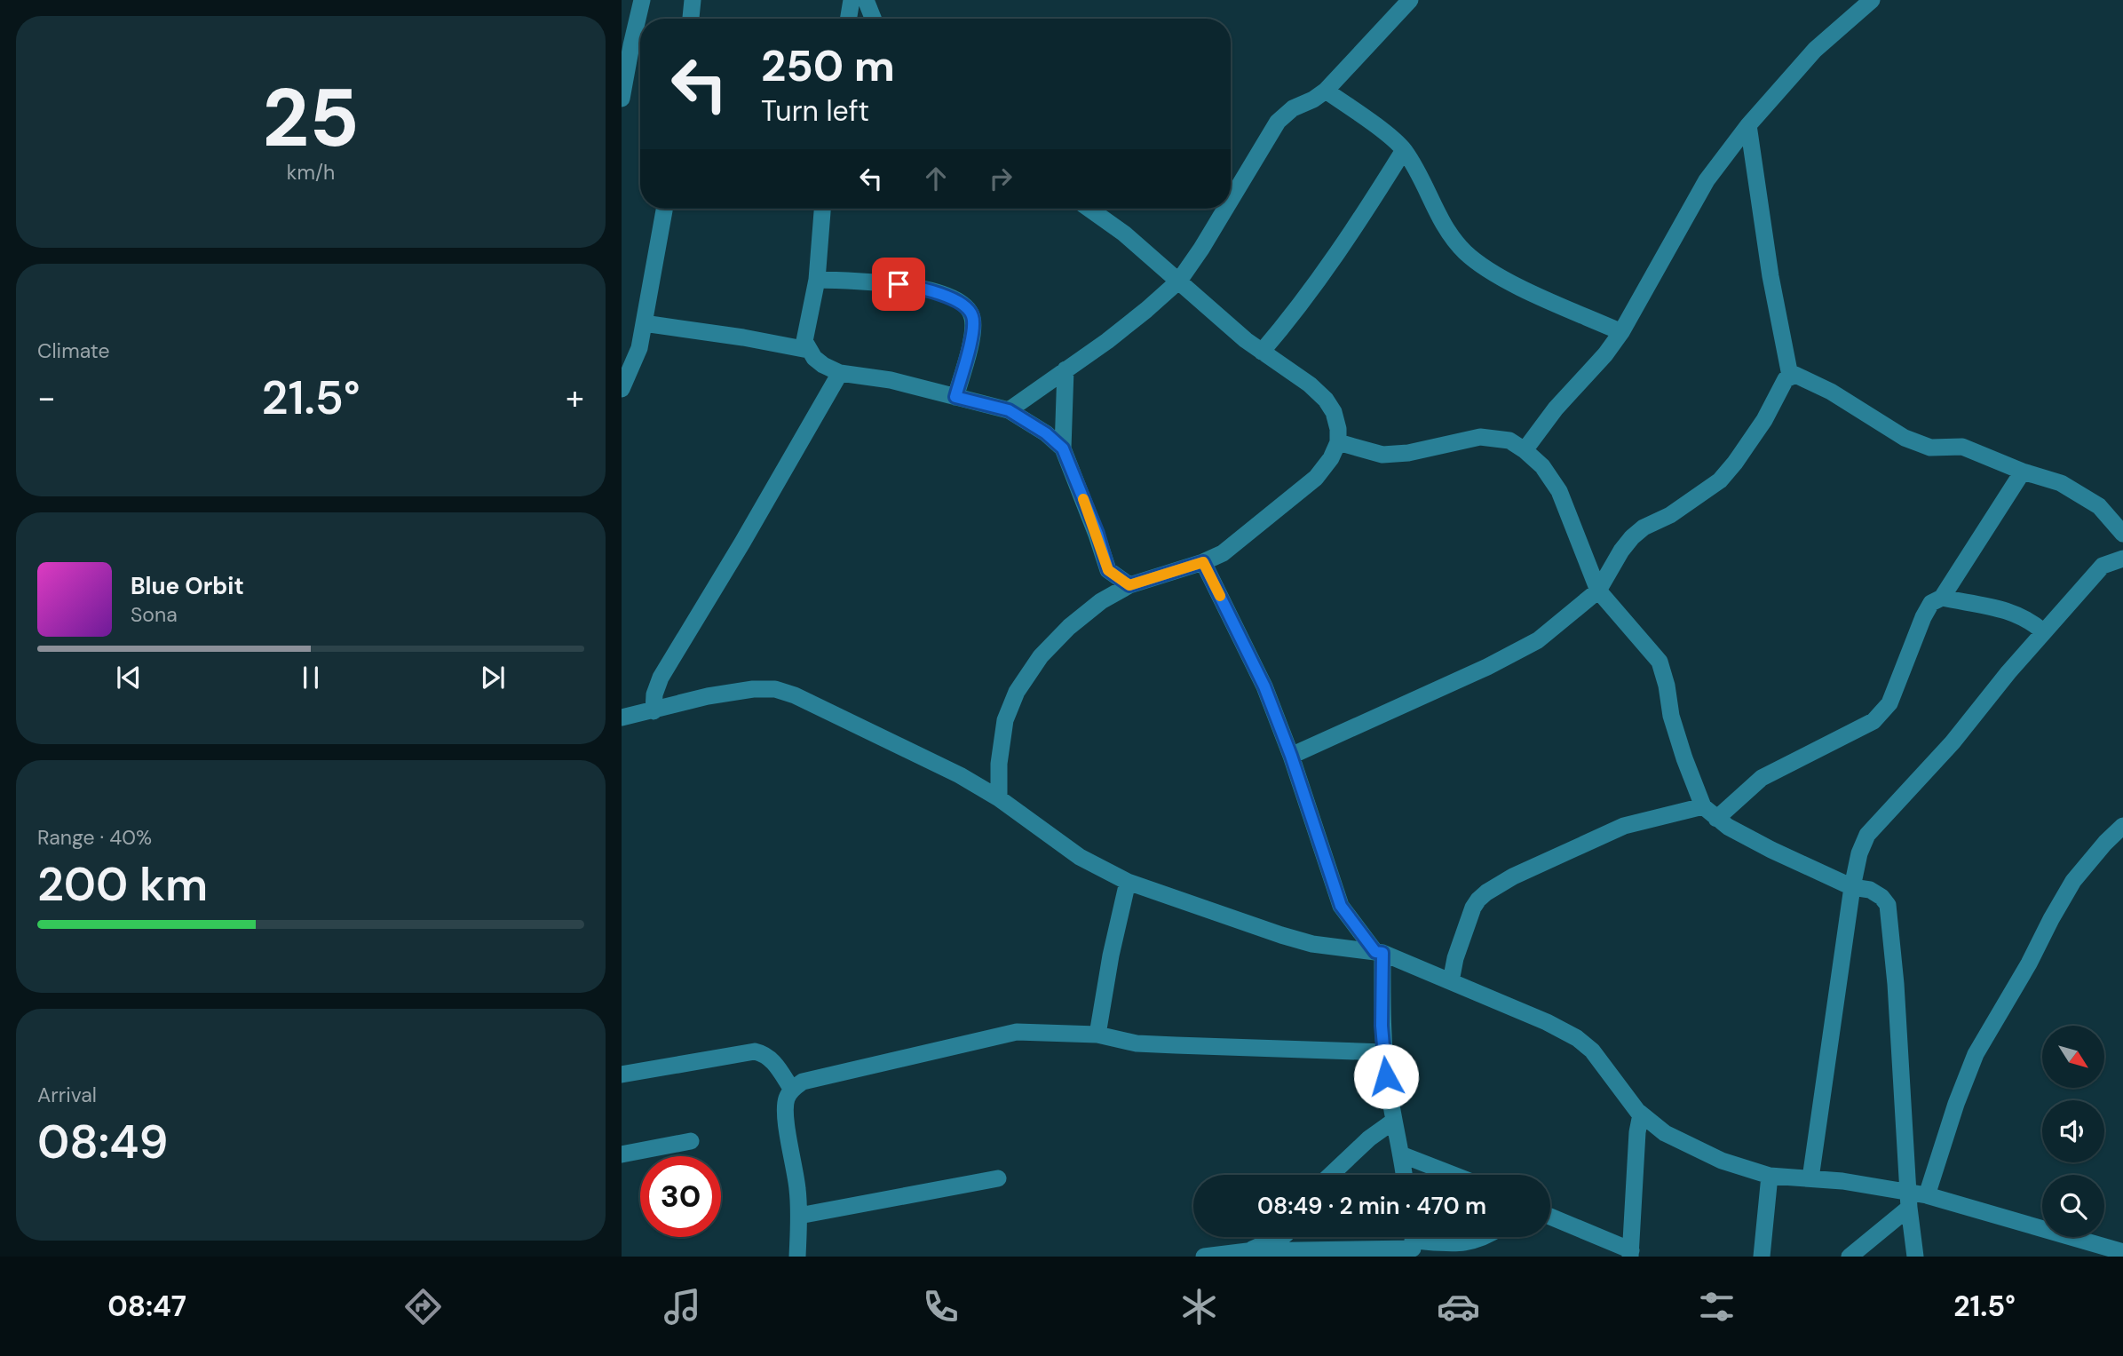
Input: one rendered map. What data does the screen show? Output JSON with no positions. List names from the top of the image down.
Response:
{
  "north": "bottom right",
  "page": {
    "tile": [
      ["25", "km/h"],
      "Climate",
      ["Range · 40%", "200 km"],
      ["Arrival", "08:49"]
    ],
    "turn": ["250 m", "Turn left"],
    "heat": ["−", "21.5°", "+"],
    "song": ["Blue Orbit", "Sona"],
    "limit": "30",
    "trip": "08:49 · 2 min · 470 m",
    "tabs": ["08:47", "21.5°"]
  }
}
